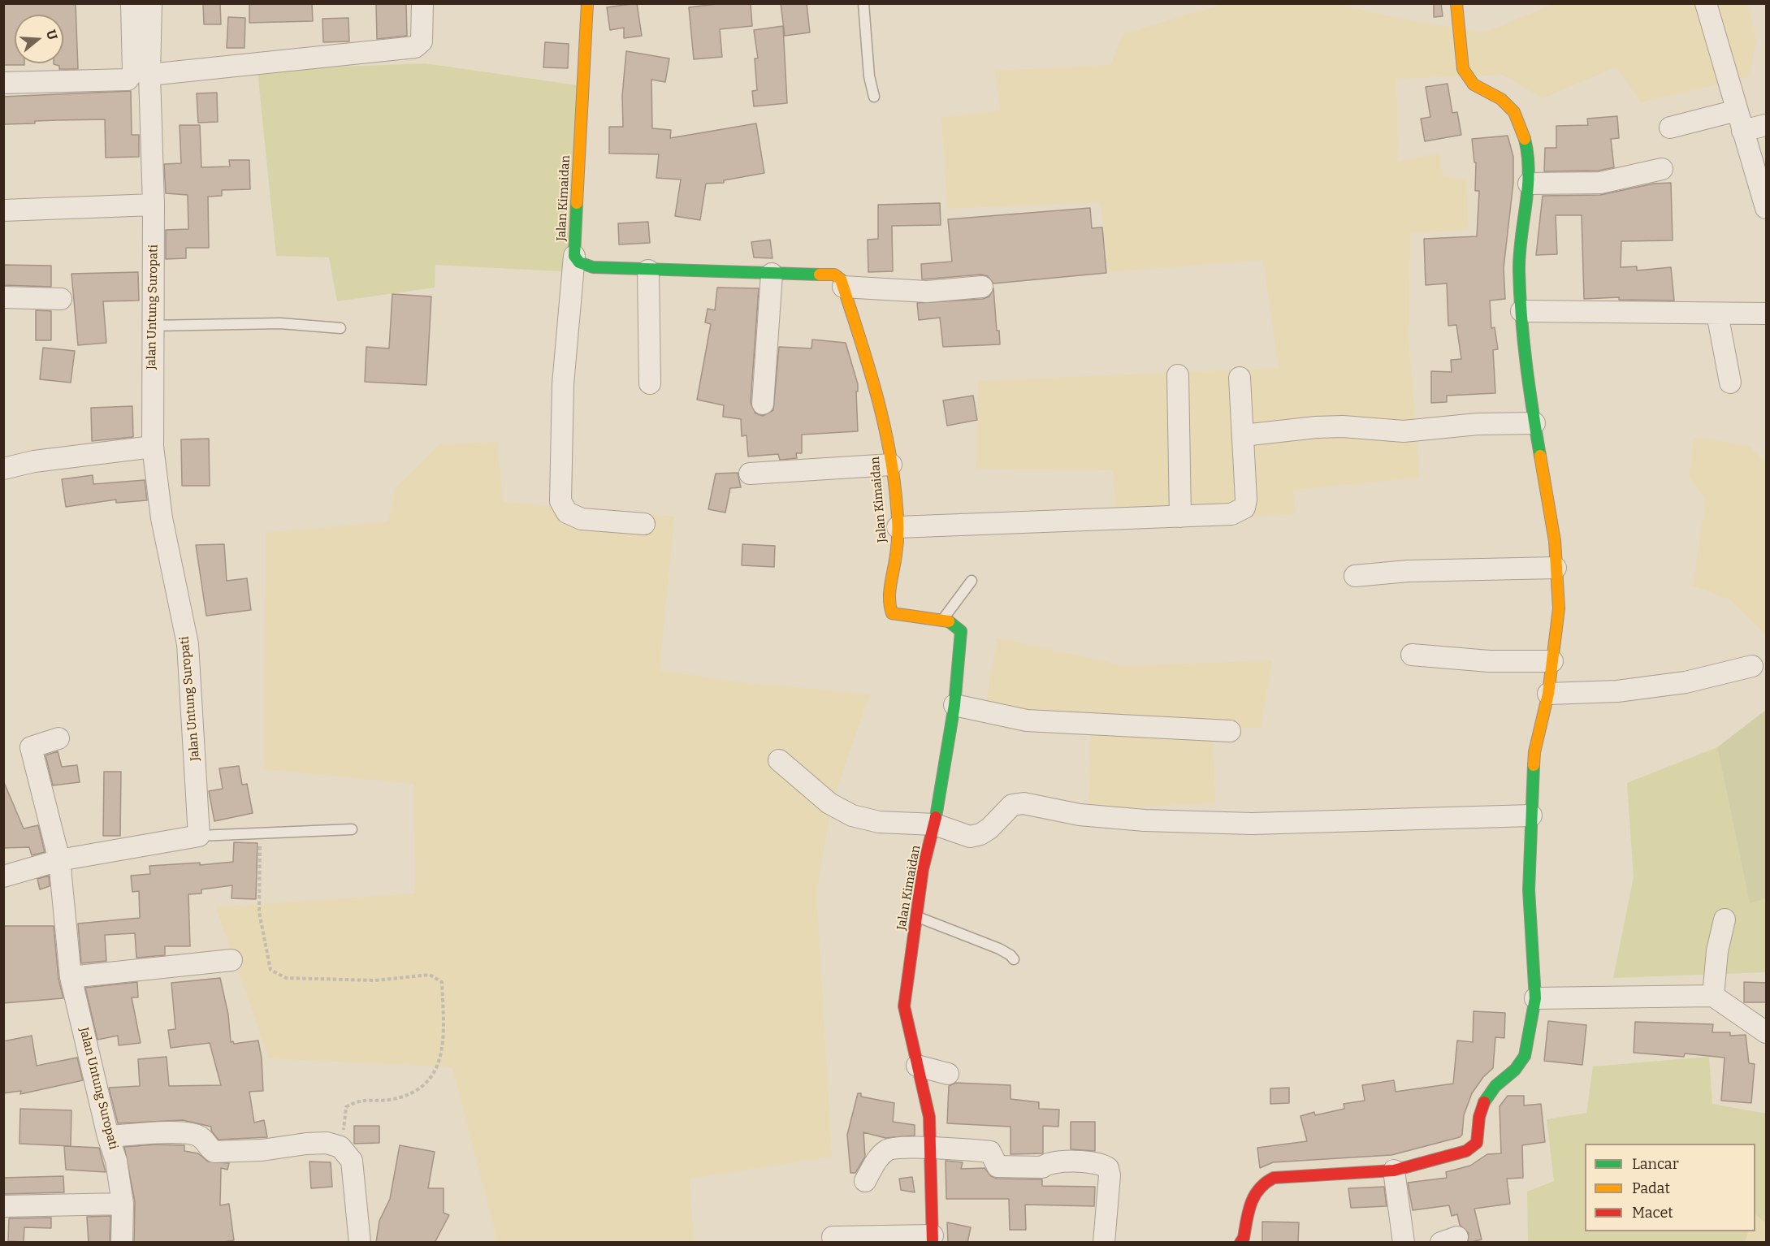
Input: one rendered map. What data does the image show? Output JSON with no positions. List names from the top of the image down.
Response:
{
  "streets": {
    "street": ["Jalan Kimaidan", "Jalan Untung Suropati"]
  },
  "legend": ["Lancar", "Padat", "Macet"],
  "north": "right"
}
